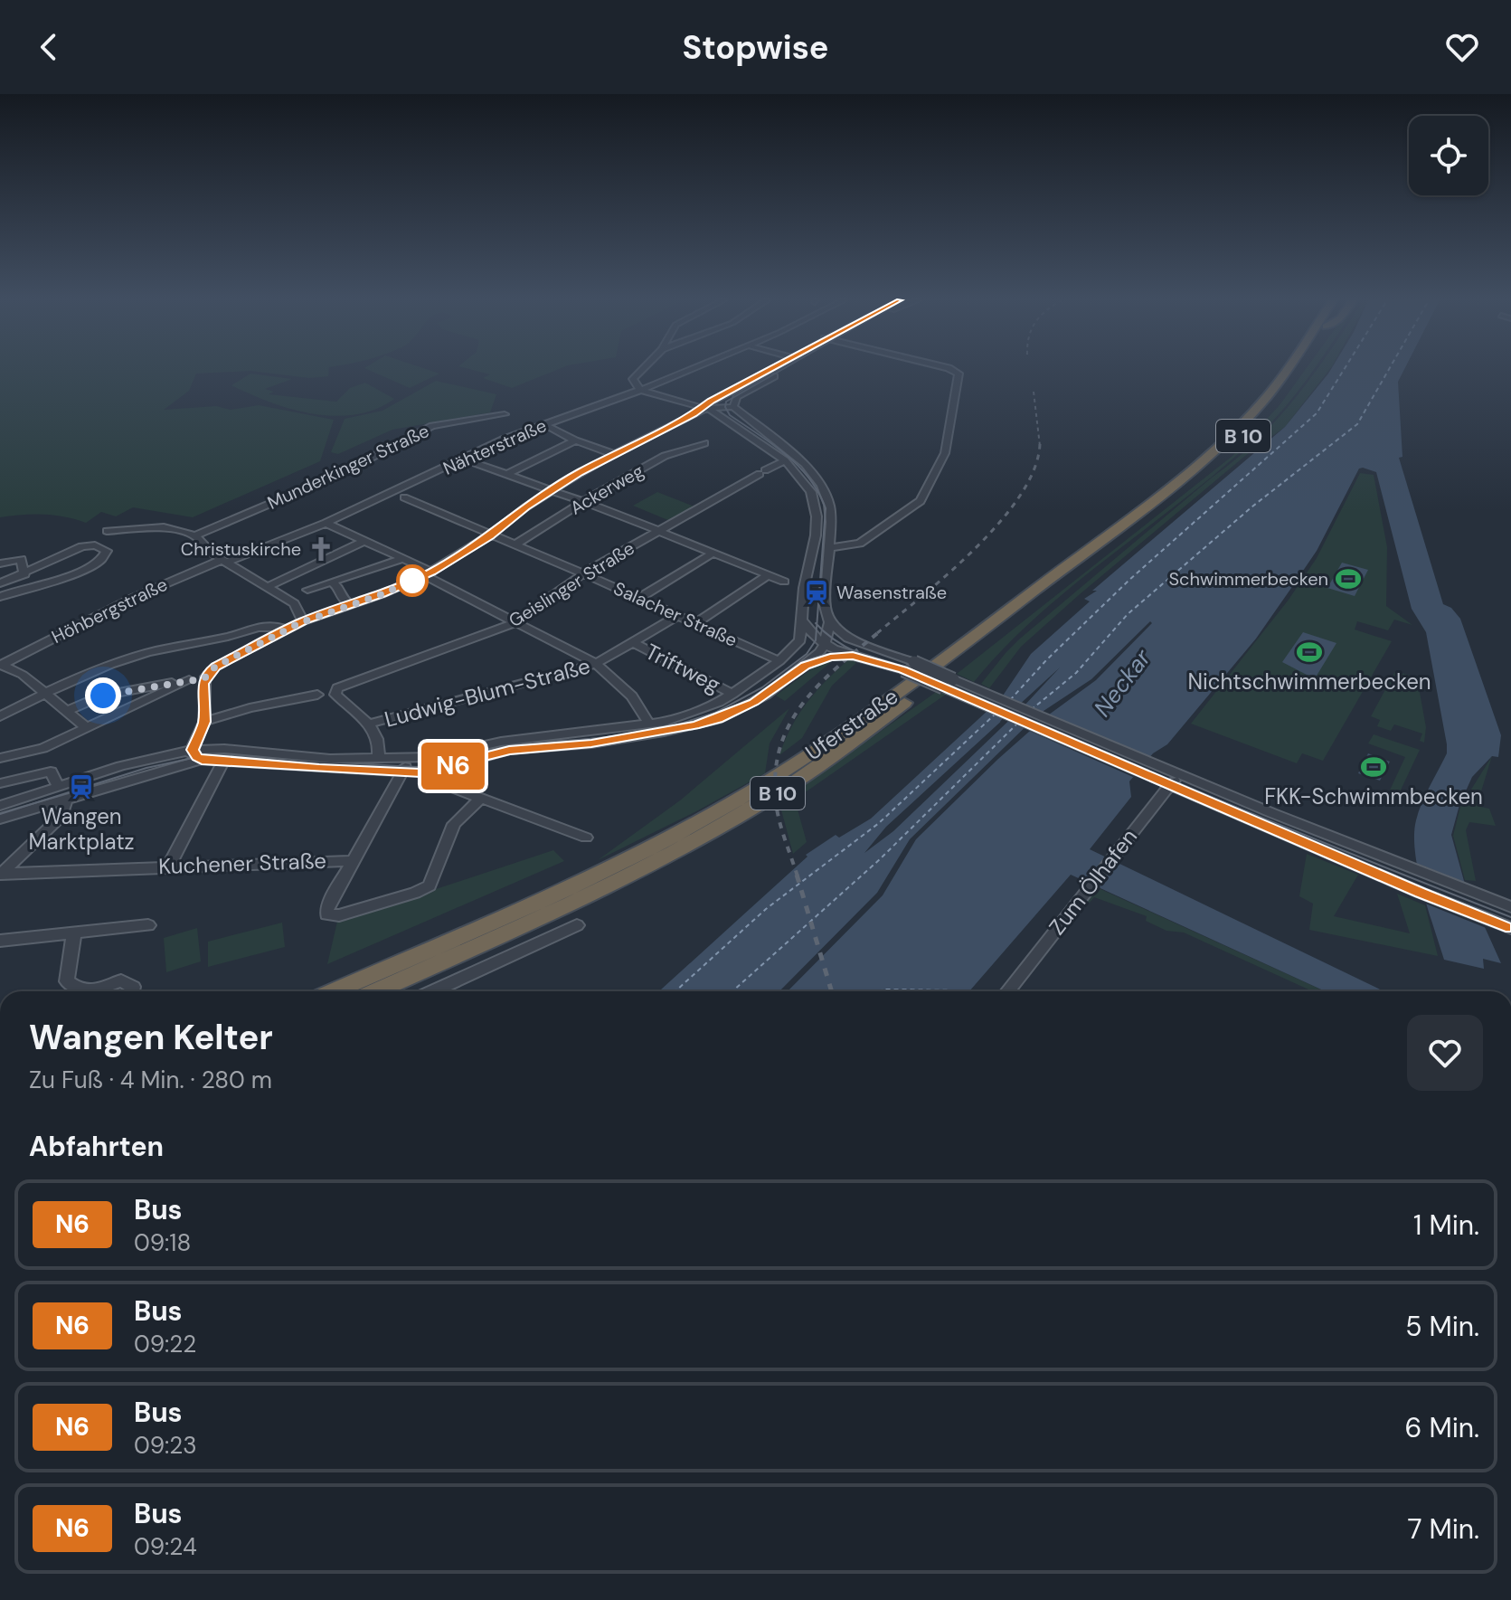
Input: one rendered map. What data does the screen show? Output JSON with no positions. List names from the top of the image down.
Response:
{
  "streets": {
    "highway": ["B 10", "Uferstraße"],
    "street": [
      "Nähterstraße",
      "Munderkinger Straße",
      "Ackerweg",
      "Geislinger Straße",
      "Höhbergstraße",
      "Salacher Straße",
      "Triftweg",
      "Ludwig-Blum-Straße",
      "Kuchener Straße",
      "Zum Ölhafen"
    ]
  },
  "crossings": [
    ["Nähterstraße", "Höhbergstraße"],
    ["Ackerweg", "Salacher Straße"],
    ["Geislinger Straße", "Salacher Straße"],
    ["Geislinger Straße", "Ludwig-Blum-Straße"],
    ["Salacher Straße", "Ludwig-Blum-Straße"],
    ["Triftweg", "Ludwig-Blum-Straße"]
  ],
  "water": ["Neckar"],
  "places": {
    "church": ["Christuskirche"],
    "sports": ["Schwimmerbecken", "Nichtschwimmerbecken", "FKK-Schwimmbecken"],
    "station": ["Wasenstraße", "Wangen Marktplatz"]
  },
  "lines": ["bus line N6"],
  "page": {
    "header": "Stopwise",
    "on_map": "N6",
    "heading": [
      ["Wangen Kelter", "Zu Fuß · 4 Min. · 280 m"],
      "Abfahrten"
    ],
    "list": [
      {
        "mark": "N6",
        "name": "Bus",
        "note": "09:18",
        "value": "1 Min."
      },
      {
        "mark": "N6",
        "name": "Bus",
        "note": "09:22",
        "value": "5 Min."
      },
      {
        "mark": "N6",
        "name": "Bus",
        "note": "09:23",
        "value": "6 Min."
      },
      {
        "mark": "N6",
        "name": "Bus",
        "note": "09:24",
        "value": "7 Min."
      }
    ]
  }
}
